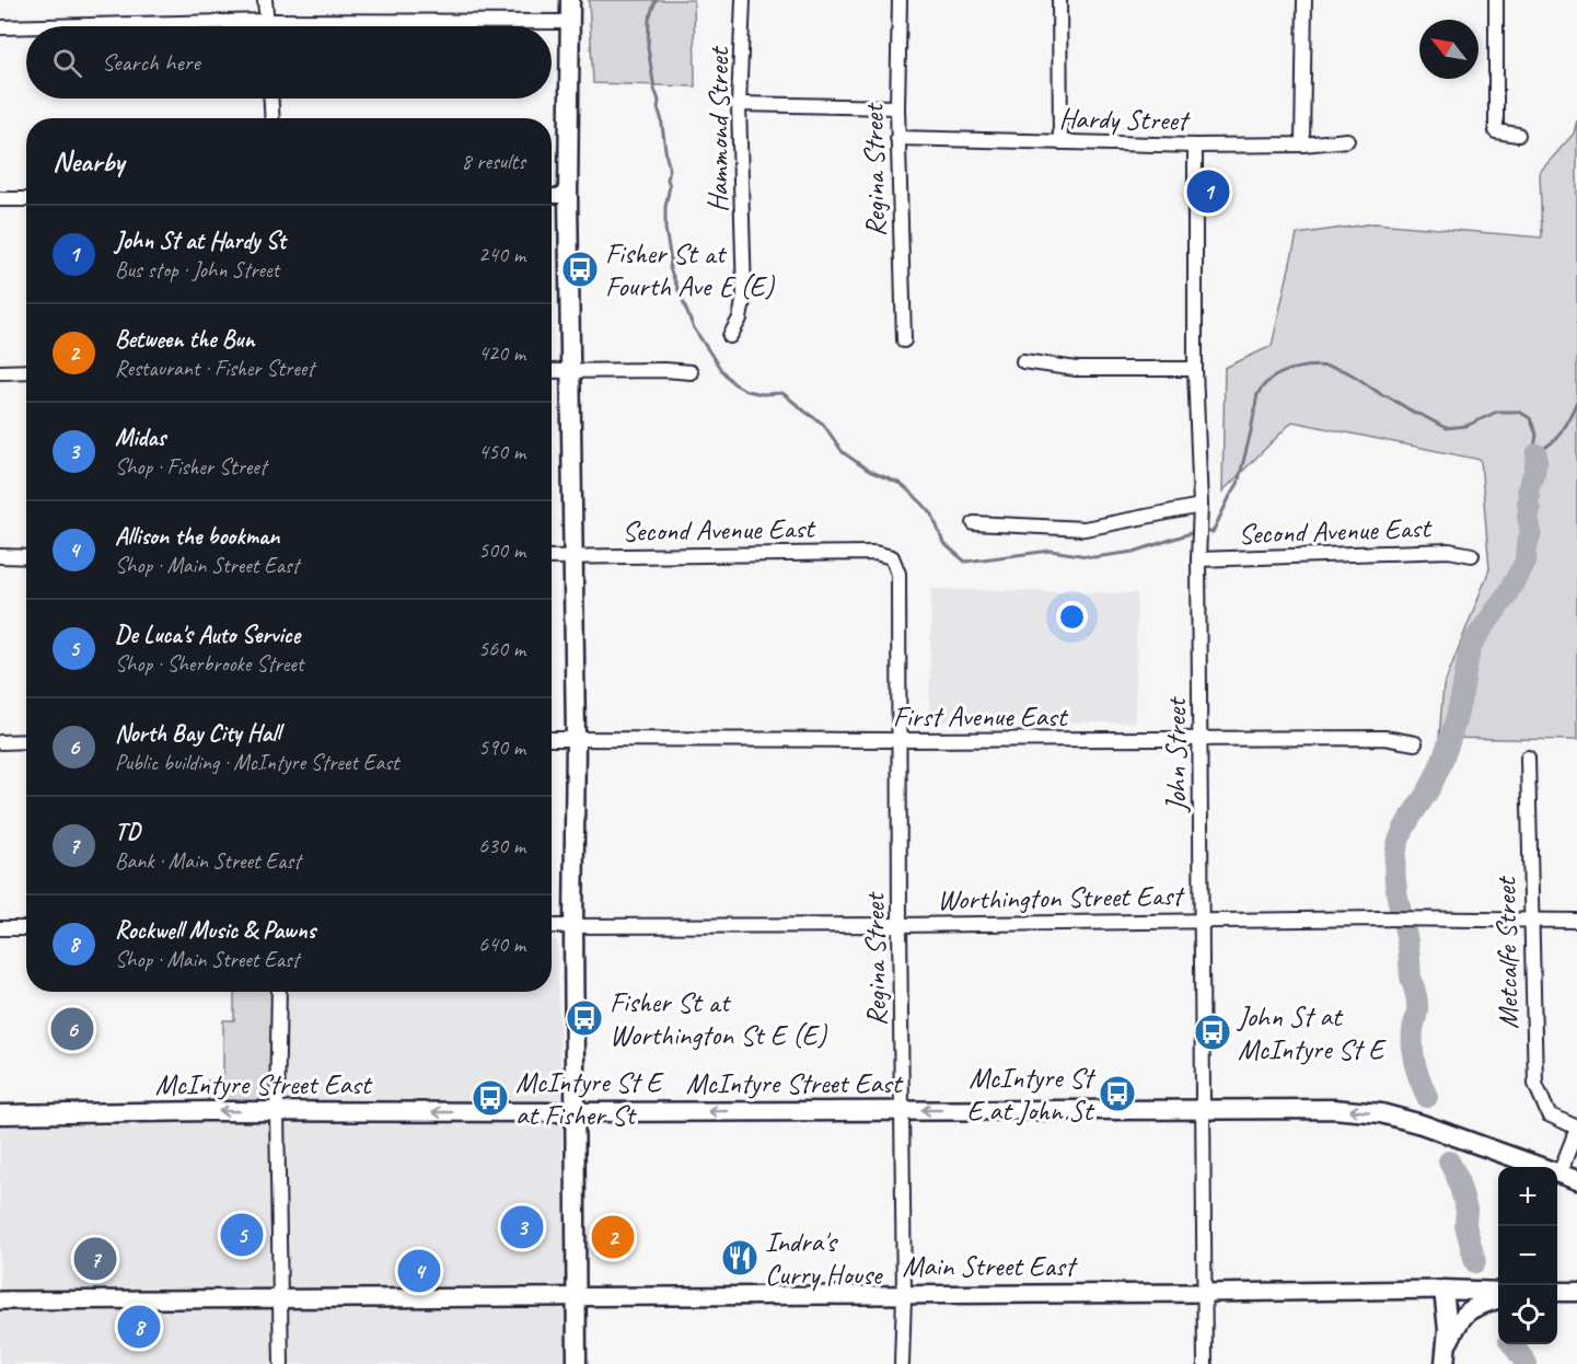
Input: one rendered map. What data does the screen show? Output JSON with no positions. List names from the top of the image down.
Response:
{
  "streets": {
    "main road": ["McIntyre Street East", "Main Street East"],
    "street": [
      "Hardy Street",
      "Hammond Street",
      "Regina Street",
      "Second Avenue East",
      "First Avenue East",
      "John Street",
      "Worthington Street East",
      "Metcalfe Street"
    ]
  },
  "crossings": [
    ["Hardy Street", "Regina Street"],
    ["Hardy Street", "John Street"],
    ["Regina Street", "Second Avenue East"],
    ["Regina Street", "First Avenue East"],
    ["Regina Street", "Worthington Street East"],
    ["Regina Street", "McIntyre Street East"],
    ["Regina Street", "Main Street East"],
    ["Second Avenue East", "John Street"],
    ["First Avenue East", "John Street"],
    ["John Street", "Worthington Street East"],
    ["John Street", "McIntyre Street East"],
    ["John Street", "Main Street East"],
    ["Worthington Street East", "Metcalfe Street"]
  ],
  "one_way": ["McIntyre Street East"],
  "places": {
    "bus stop": [
      "Fisher St at Fourth Ave E (E)",
      "Fisher St at Worthington St E (E)",
      "John St at McIntyre St E",
      "McIntyre St E at John St",
      "McIntyre St E at Fisher St"
    ],
    "restaurant": ["Indra's Curry House"]
  },
  "north": "top left",
  "page": {
    "search": "Search here",
    "heading": ["Nearby", "8 results"],
    "pins": [
      "1",
      "6",
      "3",
      "5",
      "2",
      "7",
      "4",
      "8"
    ],
    "list": [
      {
        "mark": "1",
        "name": "John St at Hardy St",
        "note": "Bus stop · John Street",
        "value": "240 m"
      },
      {
        "mark": "2",
        "name": "Between the Bun",
        "note": "Restaurant · Fisher Street",
        "value": "420 m"
      },
      {
        "mark": "3",
        "name": "Midas",
        "note": "Shop · Fisher Street",
        "value": "450 m"
      },
      {
        "mark": "4",
        "name": "Allison the bookman",
        "note": "Shop · Main Street East",
        "value": "500 m"
      },
      {
        "mark": "5",
        "name": "De Luca's Auto Service",
        "note": "Shop · Sherbrooke Street",
        "value": "560 m"
      },
      {
        "mark": "6",
        "name": "North Bay City Hall",
        "note": "Public building · McIntyre Street East",
        "value": "590 m"
      },
      {
        "mark": "7",
        "name": "TD",
        "note": "Bank · Main Street East",
        "value": "630 m"
      },
      {
        "mark": "8",
        "name": "Rockwell Music & Pawns",
        "note": "Shop · Main Street East",
        "value": "640 m"
      }
    ],
    "map_buttons": ["+", "−"]
  }
}
